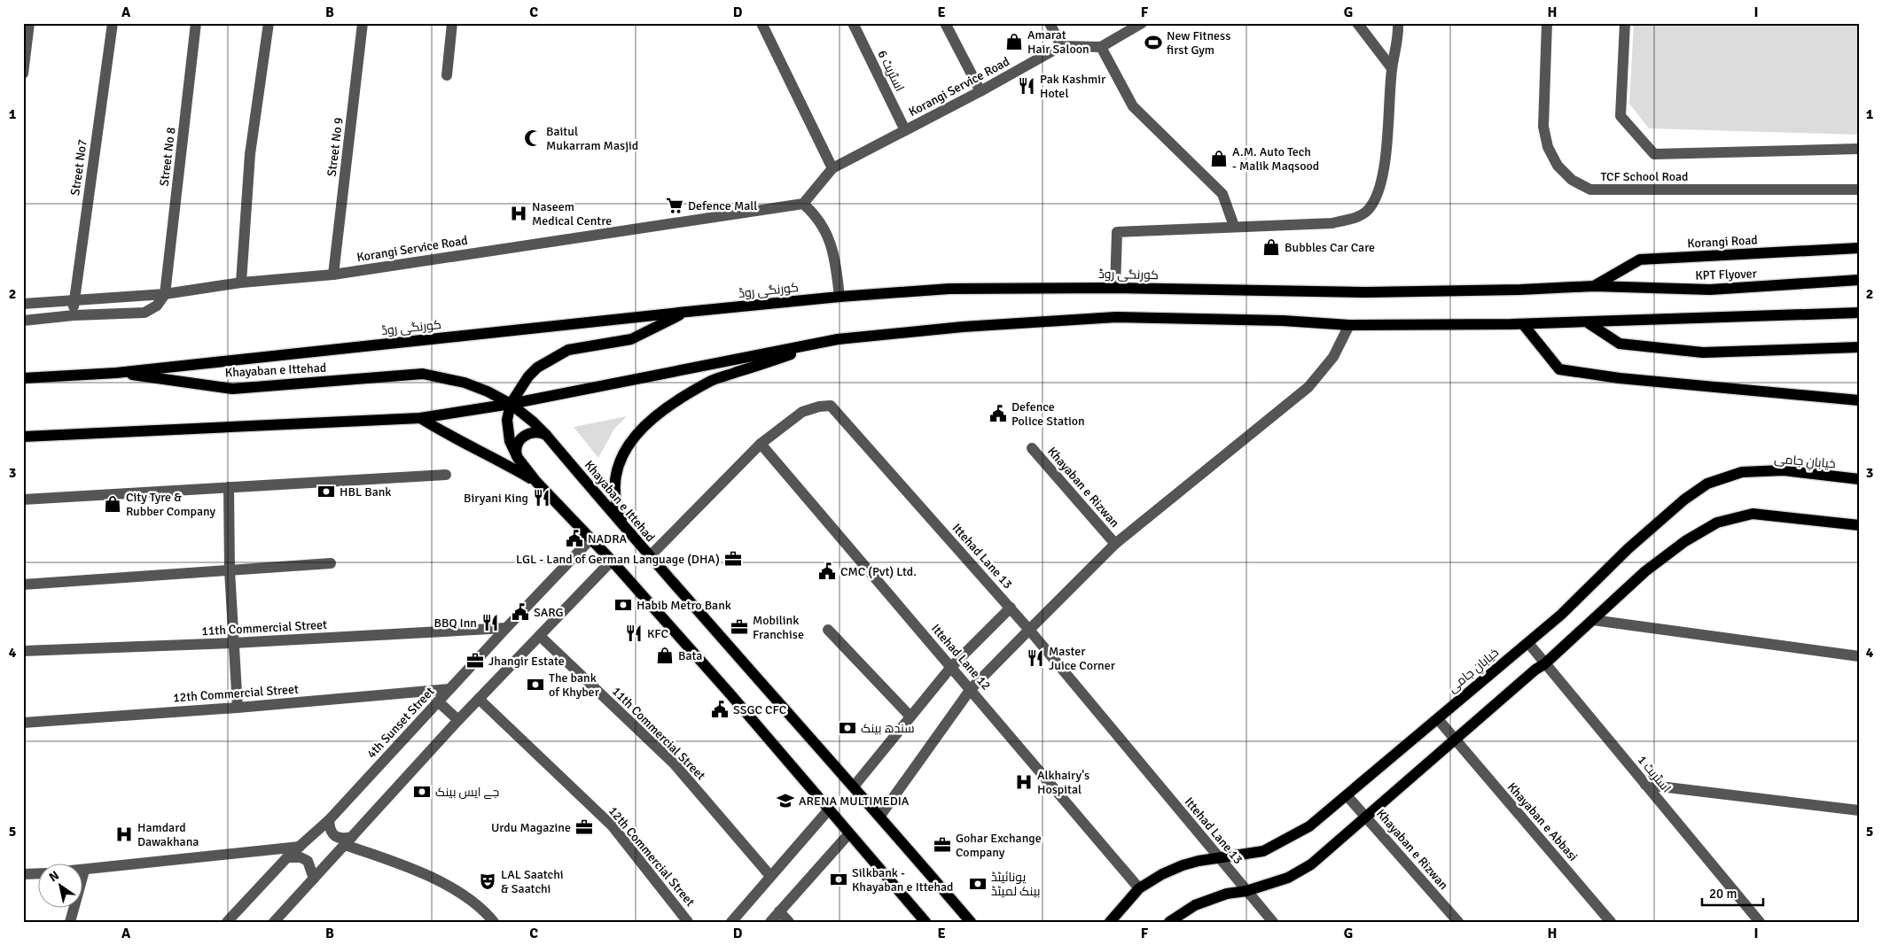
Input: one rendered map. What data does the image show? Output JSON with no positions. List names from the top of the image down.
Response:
{
  "streets": {
    "main road": [
      "Korangi Road",
      "کورنگی روڈ",
      "KPT Flyover",
      "Khayaban e Ittehad",
      "خیابانِ جامی"
    ],
    "street": [
      "اسٹریٹ 6",
      "Korangi Service Road",
      "Street No 9",
      "Street No 8",
      "Street No7",
      "TCF School Road",
      "Khayaban e Rizwan",
      "Ittehad Lane 13",
      "11th Commercial Street",
      "Ittehad Lane 12",
      "12th Commercial Street",
      "4th Sunset Street",
      "اسٹریٹ 1",
      "Khayaban e Abbasi"
    ]
  },
  "crossings": [
    ["اسٹریٹ 6", "Korangi Service Road"],
    ["Korangi Service Road", "Street No 9"],
    ["Korangi Service Road", "Street No 8"],
    ["Korangi Service Road", "Street No7"],
    ["Korangi Road", "KPT Flyover"],
    ["کورنگی روڈ", "KPT Flyover"],
    ["کورنگی روڈ", "Khayaban e Ittehad"],
    ["Khayaban e Ittehad", "Ittehad Lane 13"],
    ["خیابانِ جامی", "Khayaban e Rizwan"],
    ["خیابانِ جامی", "Ittehad Lane 13"],
    ["خیابانِ جامی", "Ittehad Lane 12"],
    ["خیابانِ جامی", "اسٹریٹ 1"],
    ["خیابانِ جامی", "Khayaban e Abbasi"],
    ["Ittehad Lane 13", "Ittehad Lane 12"],
    ["11th Commercial Street", "4th Sunset Street"],
    ["12th Commercial Street", "4th Sunset Street"]
  ],
  "places": {
    "shop": [
      "Amarat Hair Saloon",
      "A.M. Auto Tech - Malik Maqsood",
      "Bubbles Car Care",
      "City Tyre & Rubber Company",
      "Bata"
    ],
    "sports": ["New Fitness first Gym"],
    "restaurant": [
      "Pak Kashmir Hotel",
      "Biryani King",
      "BBQ Inn",
      "KFC",
      "Master Juice Corner"
    ],
    "mosque": ["Baitul Mukarram Masjid"],
    "supermarket": ["Defence Mall"],
    "hospital": ["Naseem Medical Centre", "Alkhairy's Hospital", "Hamdard Dawakhana"],
    "public building": [
      "Defence Police Station",
      "NADRA",
      "CMC (Pvt) Ltd.",
      "SARG",
      "SSGC CFC"
    ],
    "bank": [
      "HBL Bank",
      "Habib Metro Bank",
      "The bank of Khyber",
      "سندھ بینک",
      "جے ایس بینک",
      "Silkbank - Khayaban e Ittehad",
      "یونائیٹڈ بینک لمیٹڈ"
    ],
    "office": [
      "LGL - Land of German Language (DHA)",
      "Mobilink Franchise",
      "Jhangir Estate",
      "Urdu Magazine",
      "Gohar Exchange Company"
    ],
    "school or university": ["ARENA MULTIMEDIA"],
    "theatre": ["LAL Saatchi & Saatchi"]
  },
  "scale_bar": "20 m",
  "north": "top left",
  "grid": {
    "columns": [
      "A",
      "B",
      "C",
      "D",
      "E",
      "F",
      "G",
      "H",
      "I"
    ],
    "rows": [
      "1",
      "2",
      "3",
      "4",
      "5"
    ]
  }
}
